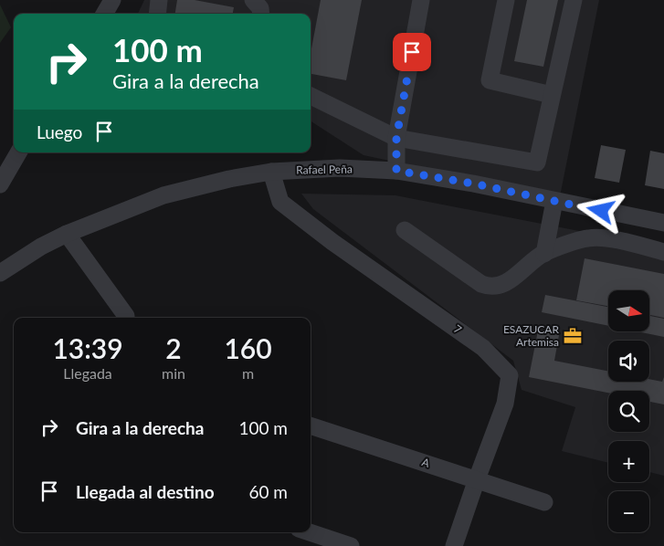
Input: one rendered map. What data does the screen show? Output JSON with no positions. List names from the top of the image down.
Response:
{
  "streets": {
    "street": ["Rafael Peña", "7", "A"]
  },
  "crossings": [
    ["Rafael Peña", "7"],
    ["7", "A"]
  ],
  "places": {
    "office": ["ESAZUCAR Artemisa"]
  },
  "north": "right",
  "page": {
    "turn": ["100 m", "Gira a la derecha"],
    "then": "Luego",
    "map_buttons": ["+", "−"],
    "eta": [
      "13:39",
      "Llegada",
      "2",
      "min",
      "160",
      "m"
    ],
    "list": [
      {
        "name": "Gira a la derecha",
        "value": "100 m"
      },
      {
        "name": "Llegada al destino",
        "value": "60 m"
      }
    ]
  }
}
